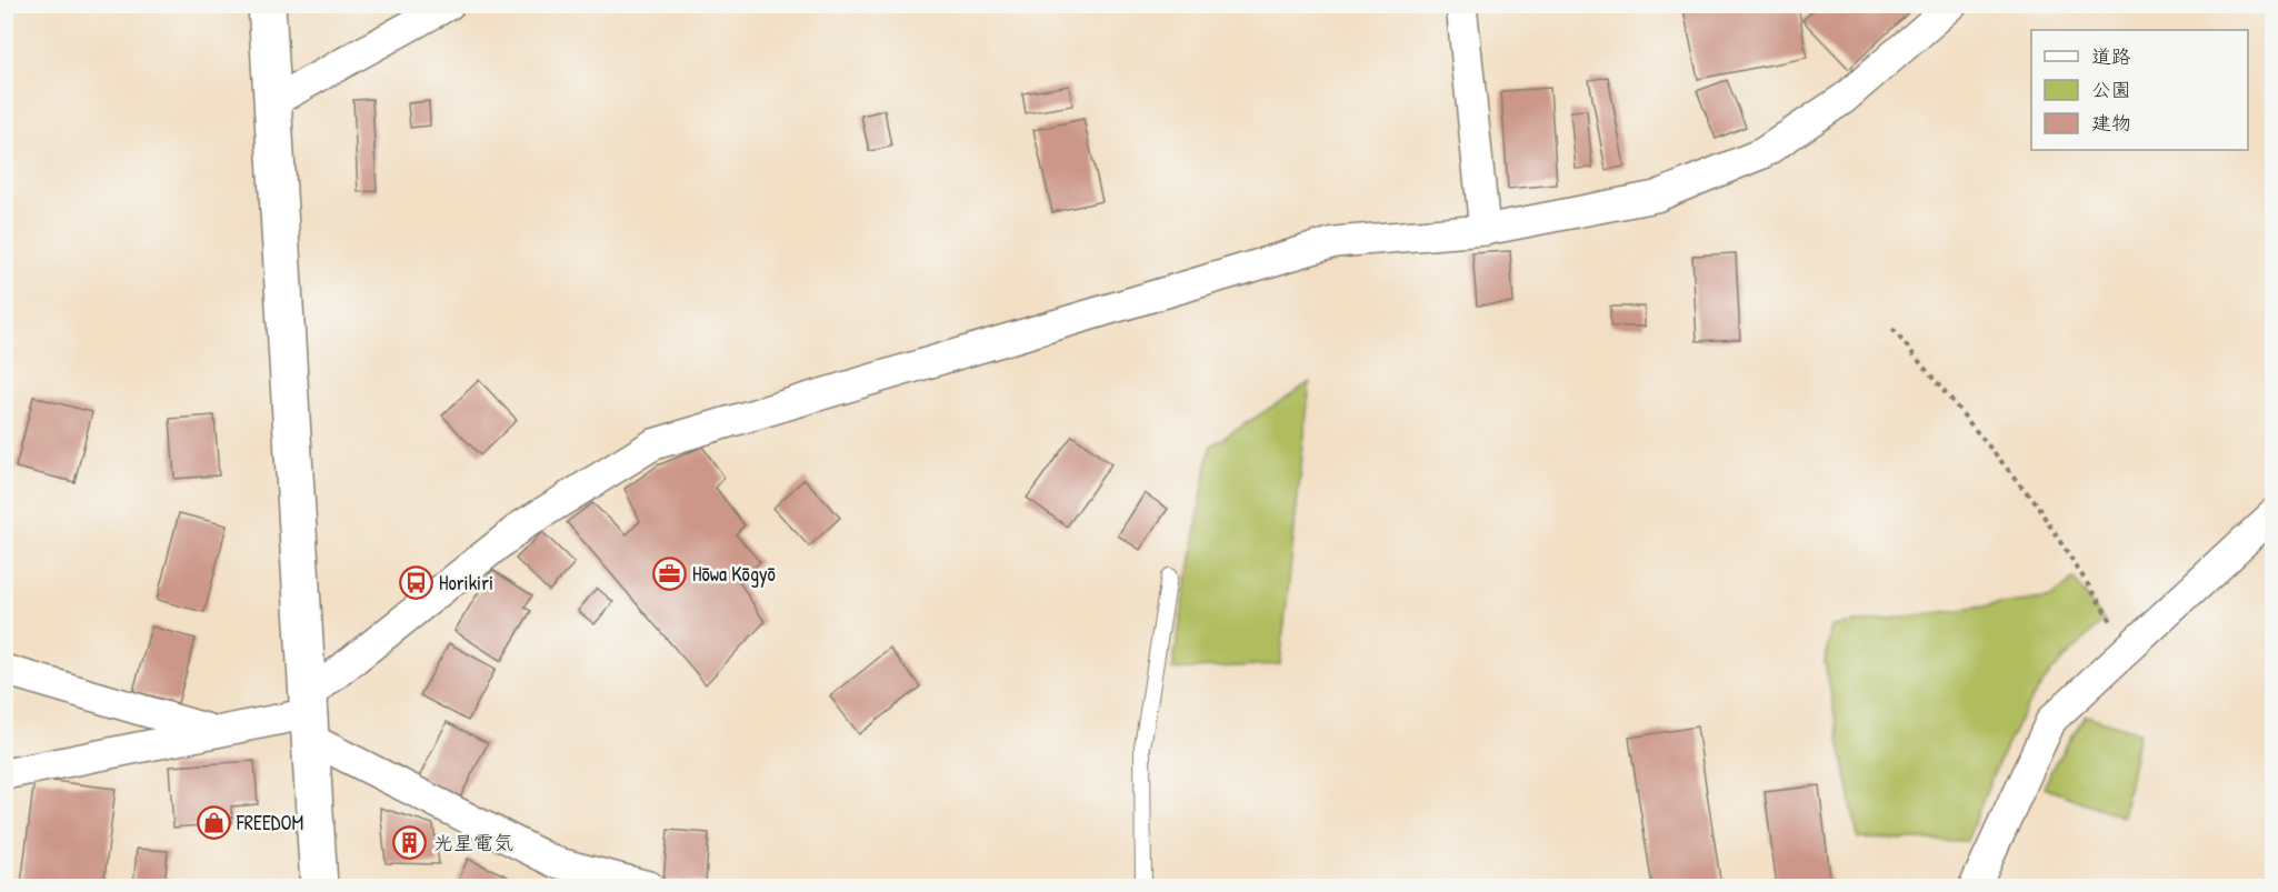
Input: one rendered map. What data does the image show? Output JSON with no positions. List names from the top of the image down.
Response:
{
  "places": {
    "office": ["Hōwa Kōgyō"],
    "bus stop": ["Horikiri"],
    "shop": ["FREEDOM"],
    "building": ["光星電気"]
  },
  "legend": ["道路", "公園", "建物"]
}
